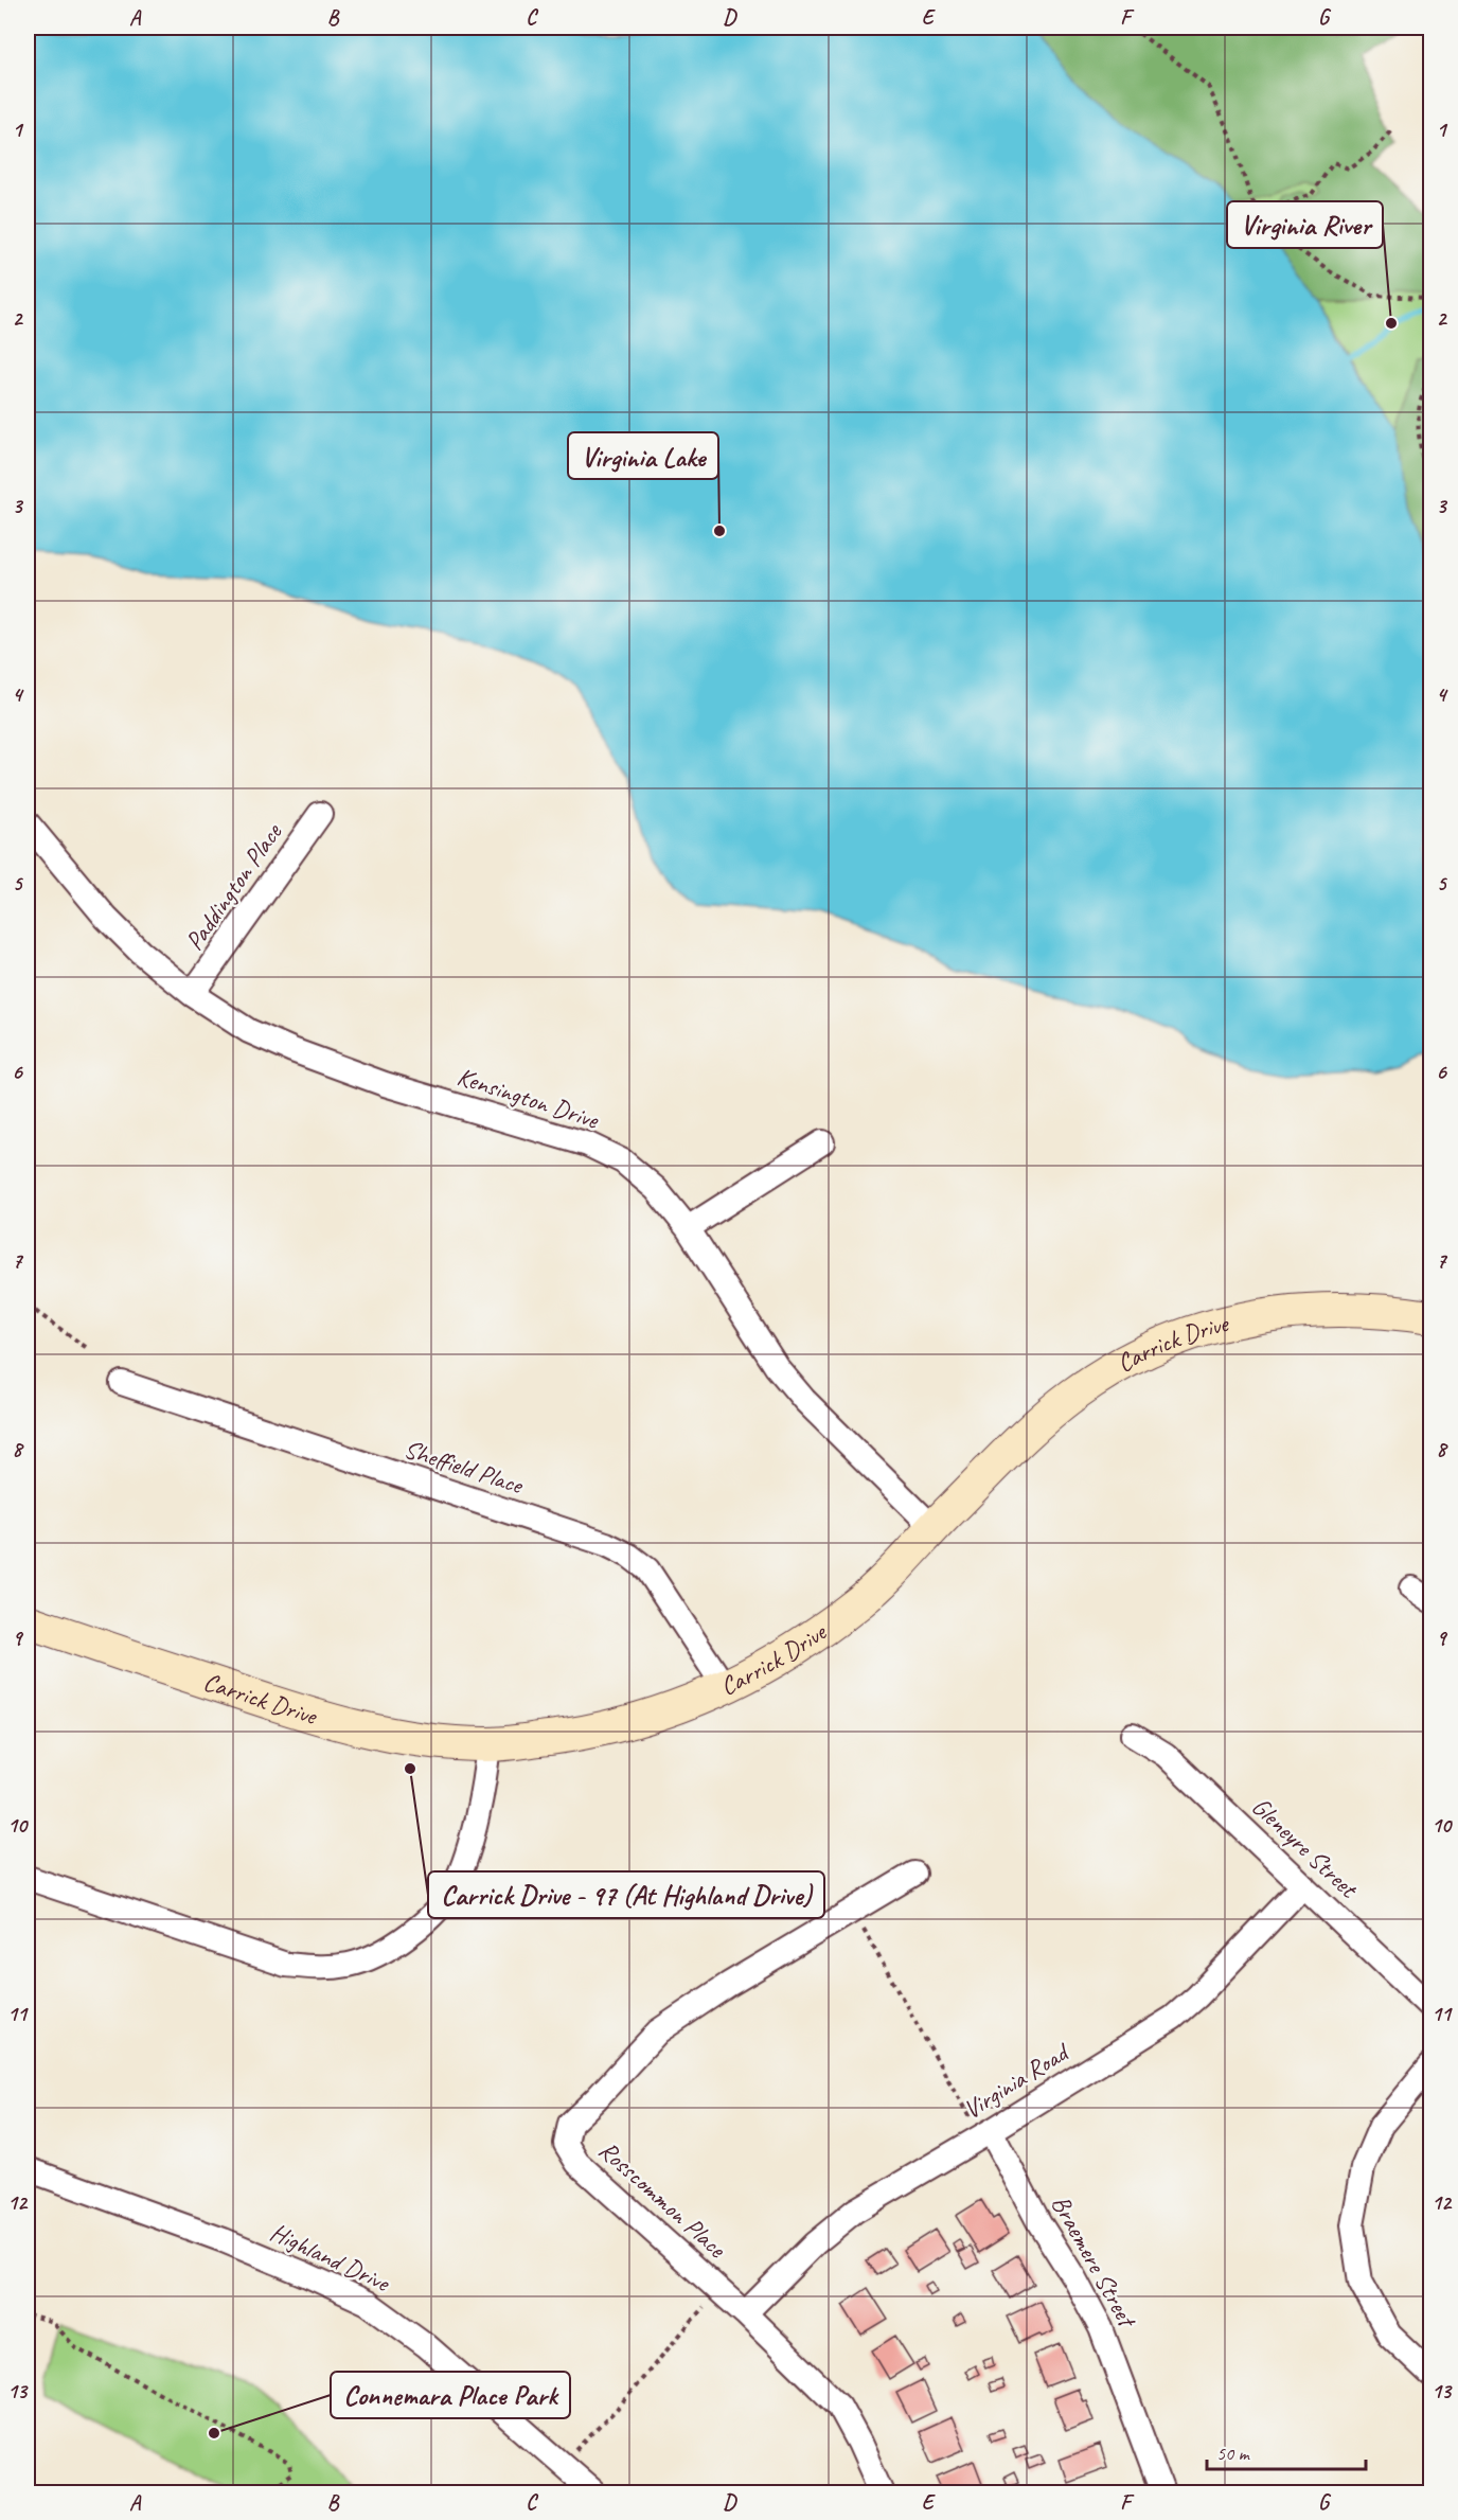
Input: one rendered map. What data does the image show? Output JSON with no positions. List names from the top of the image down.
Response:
{
  "streets": {
    "street": [
      "Paddington Place",
      "Kensington Drive",
      "Carrick Drive",
      "Sheffield Place",
      "Gleneyre Street",
      "Virginia Road",
      "Rosscommon Place",
      "Highland Drive",
      "Braemere Street"
    ]
  },
  "crossings": [
    ["Paddington Place", "Kensington Drive"],
    ["Kensington Drive", "Carrick Drive"],
    ["Carrick Drive", "Sheffield Place"],
    ["Gleneyre Street", "Virginia Road"],
    ["Virginia Road", "Rosscommon Place"],
    ["Virginia Road", "Braemere Street"]
  ],
  "places": [
    "Virginia River",
    "Virginia Lake",
    "Carrick Drive - 97 (At Highland Drive)",
    "Connemara Place Park"
  ],
  "scale_bar": "50 m",
  "grid": {
    "columns": [
      "A",
      "B",
      "C",
      "D",
      "E",
      "F",
      "G"
    ],
    "rows": [
      "1",
      "2",
      "3",
      "4",
      "5",
      "6",
      "7",
      "8",
      "9",
      "10",
      "11",
      "12",
      "13"
    ]
  }
}
